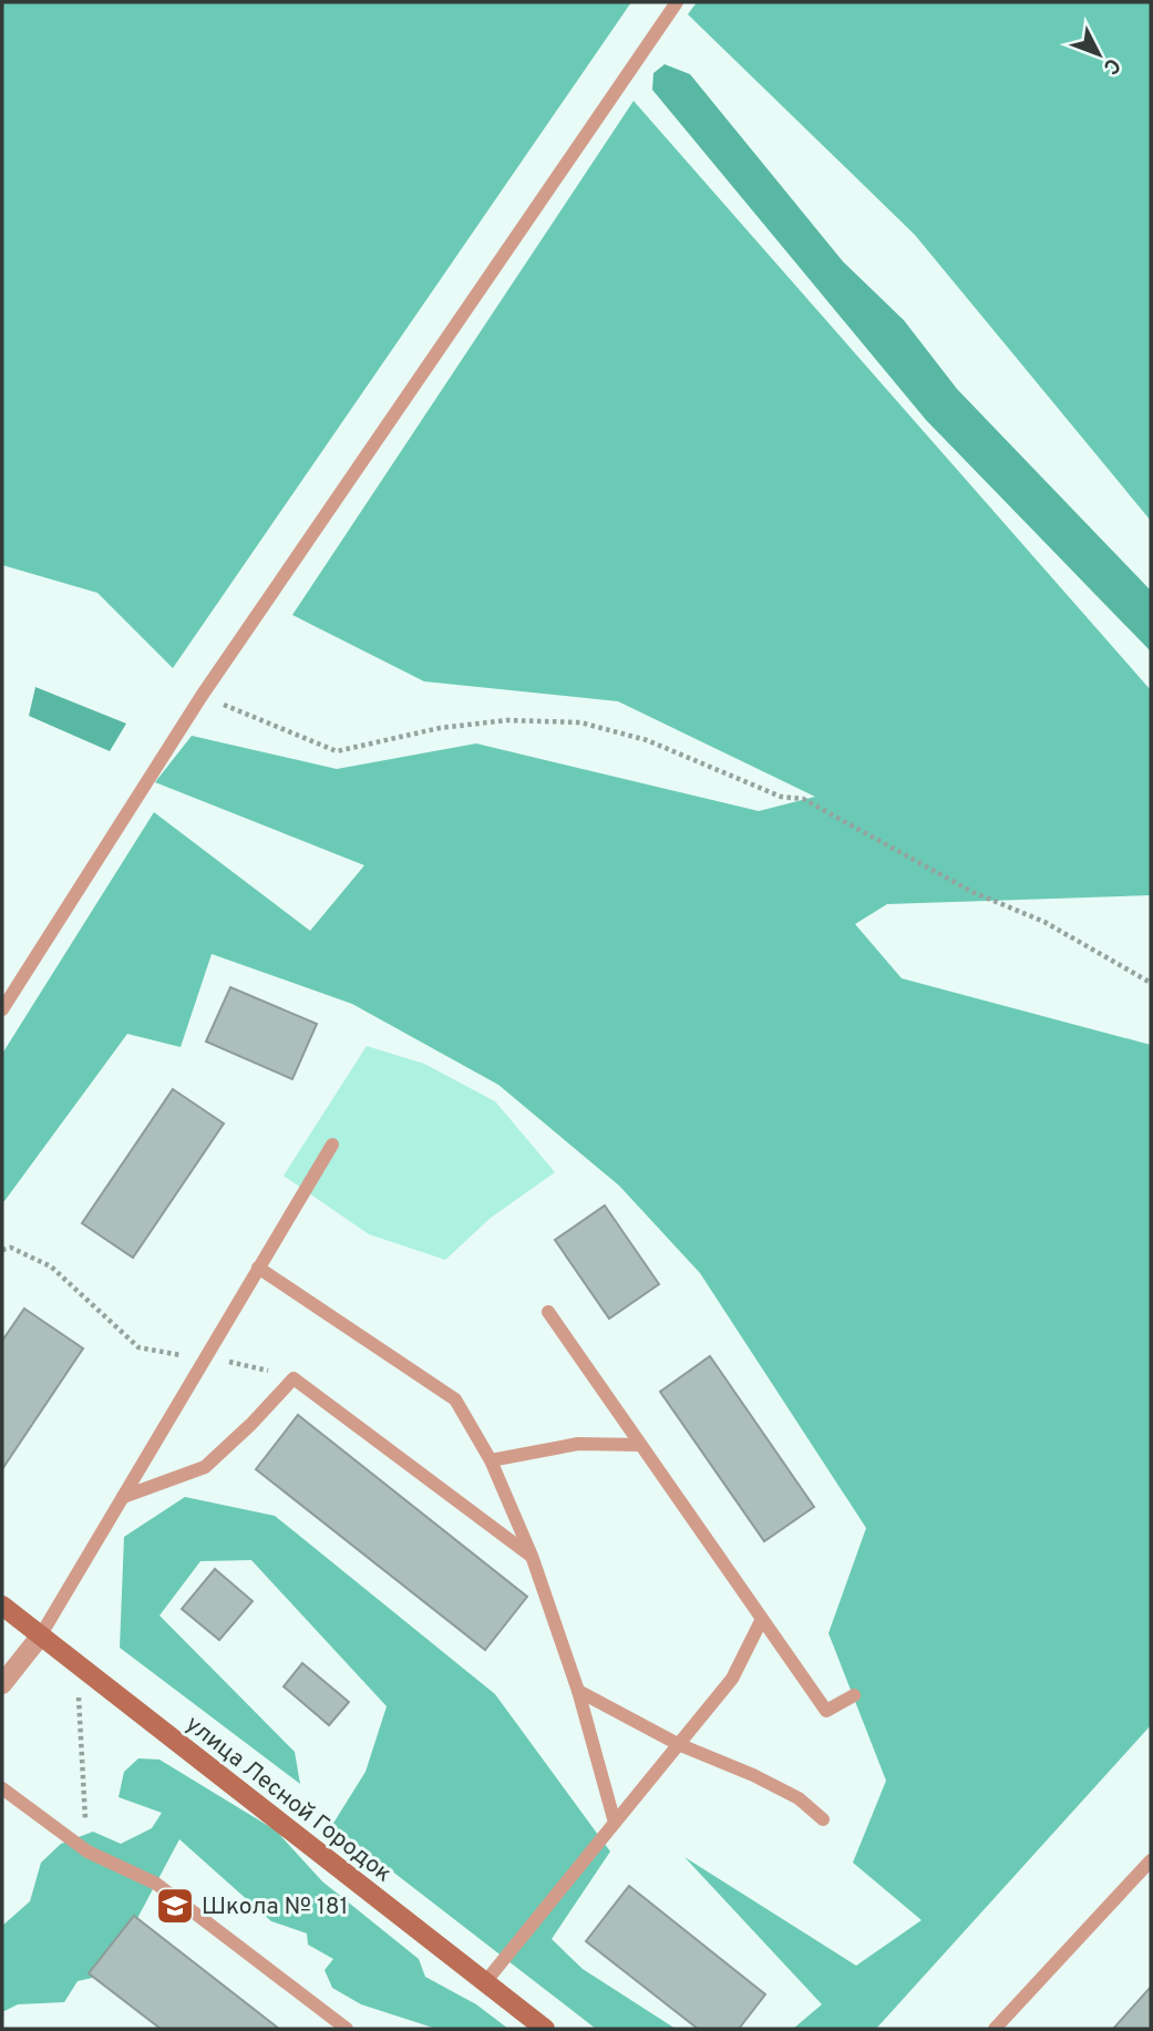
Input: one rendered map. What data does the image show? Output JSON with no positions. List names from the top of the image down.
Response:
{
  "streets": {
    "street": ["улица Лесной Городок"]
  },
  "places": {
    "school or university": ["Школа № 181"]
  },
  "north": "bottom right"
}
